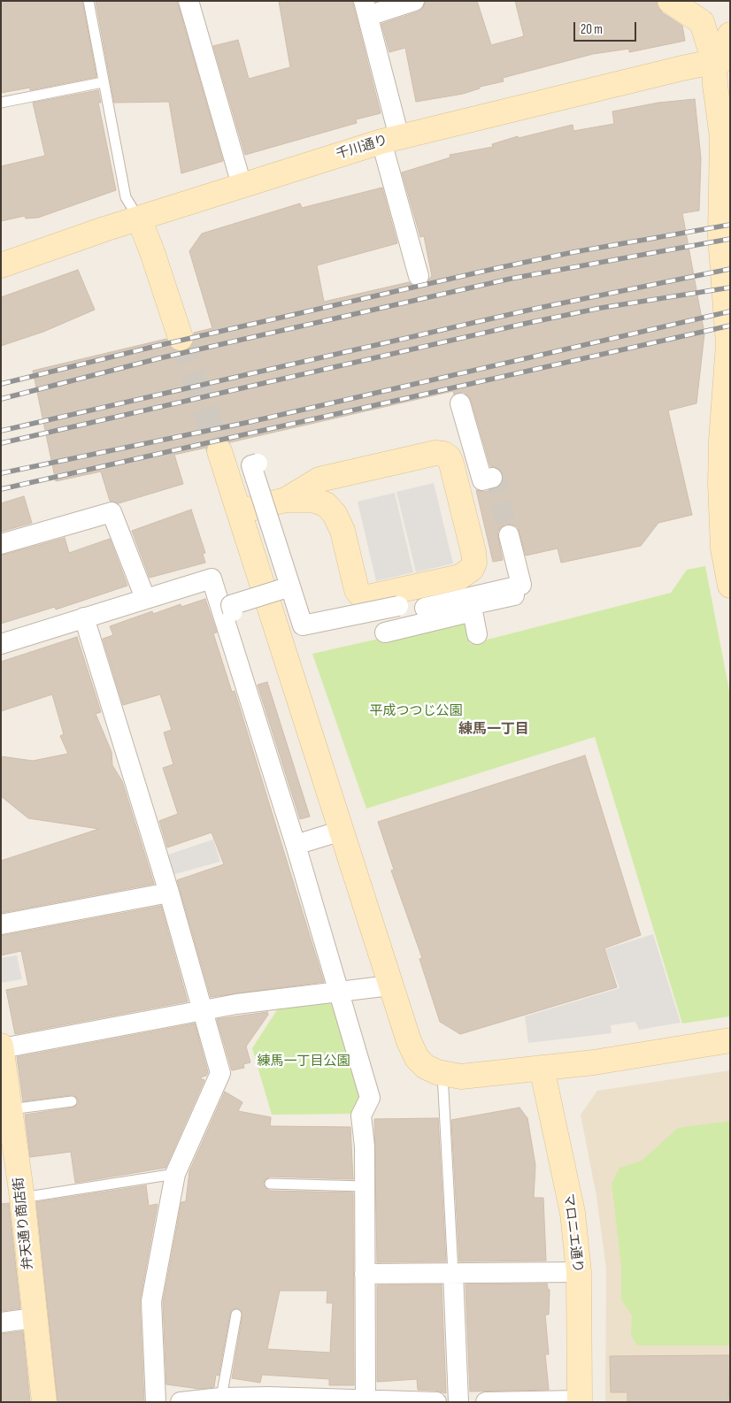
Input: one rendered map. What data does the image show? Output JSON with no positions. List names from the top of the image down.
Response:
{
  "streets": {
    "street": ["千川通り", "弁天通り商店街", "マロニエ通り"]
  },
  "districts": ["練馬一丁目"],
  "parks": ["平成つつじ公園", "練馬一丁目公園"],
  "scale_bar": "20 m"
}
